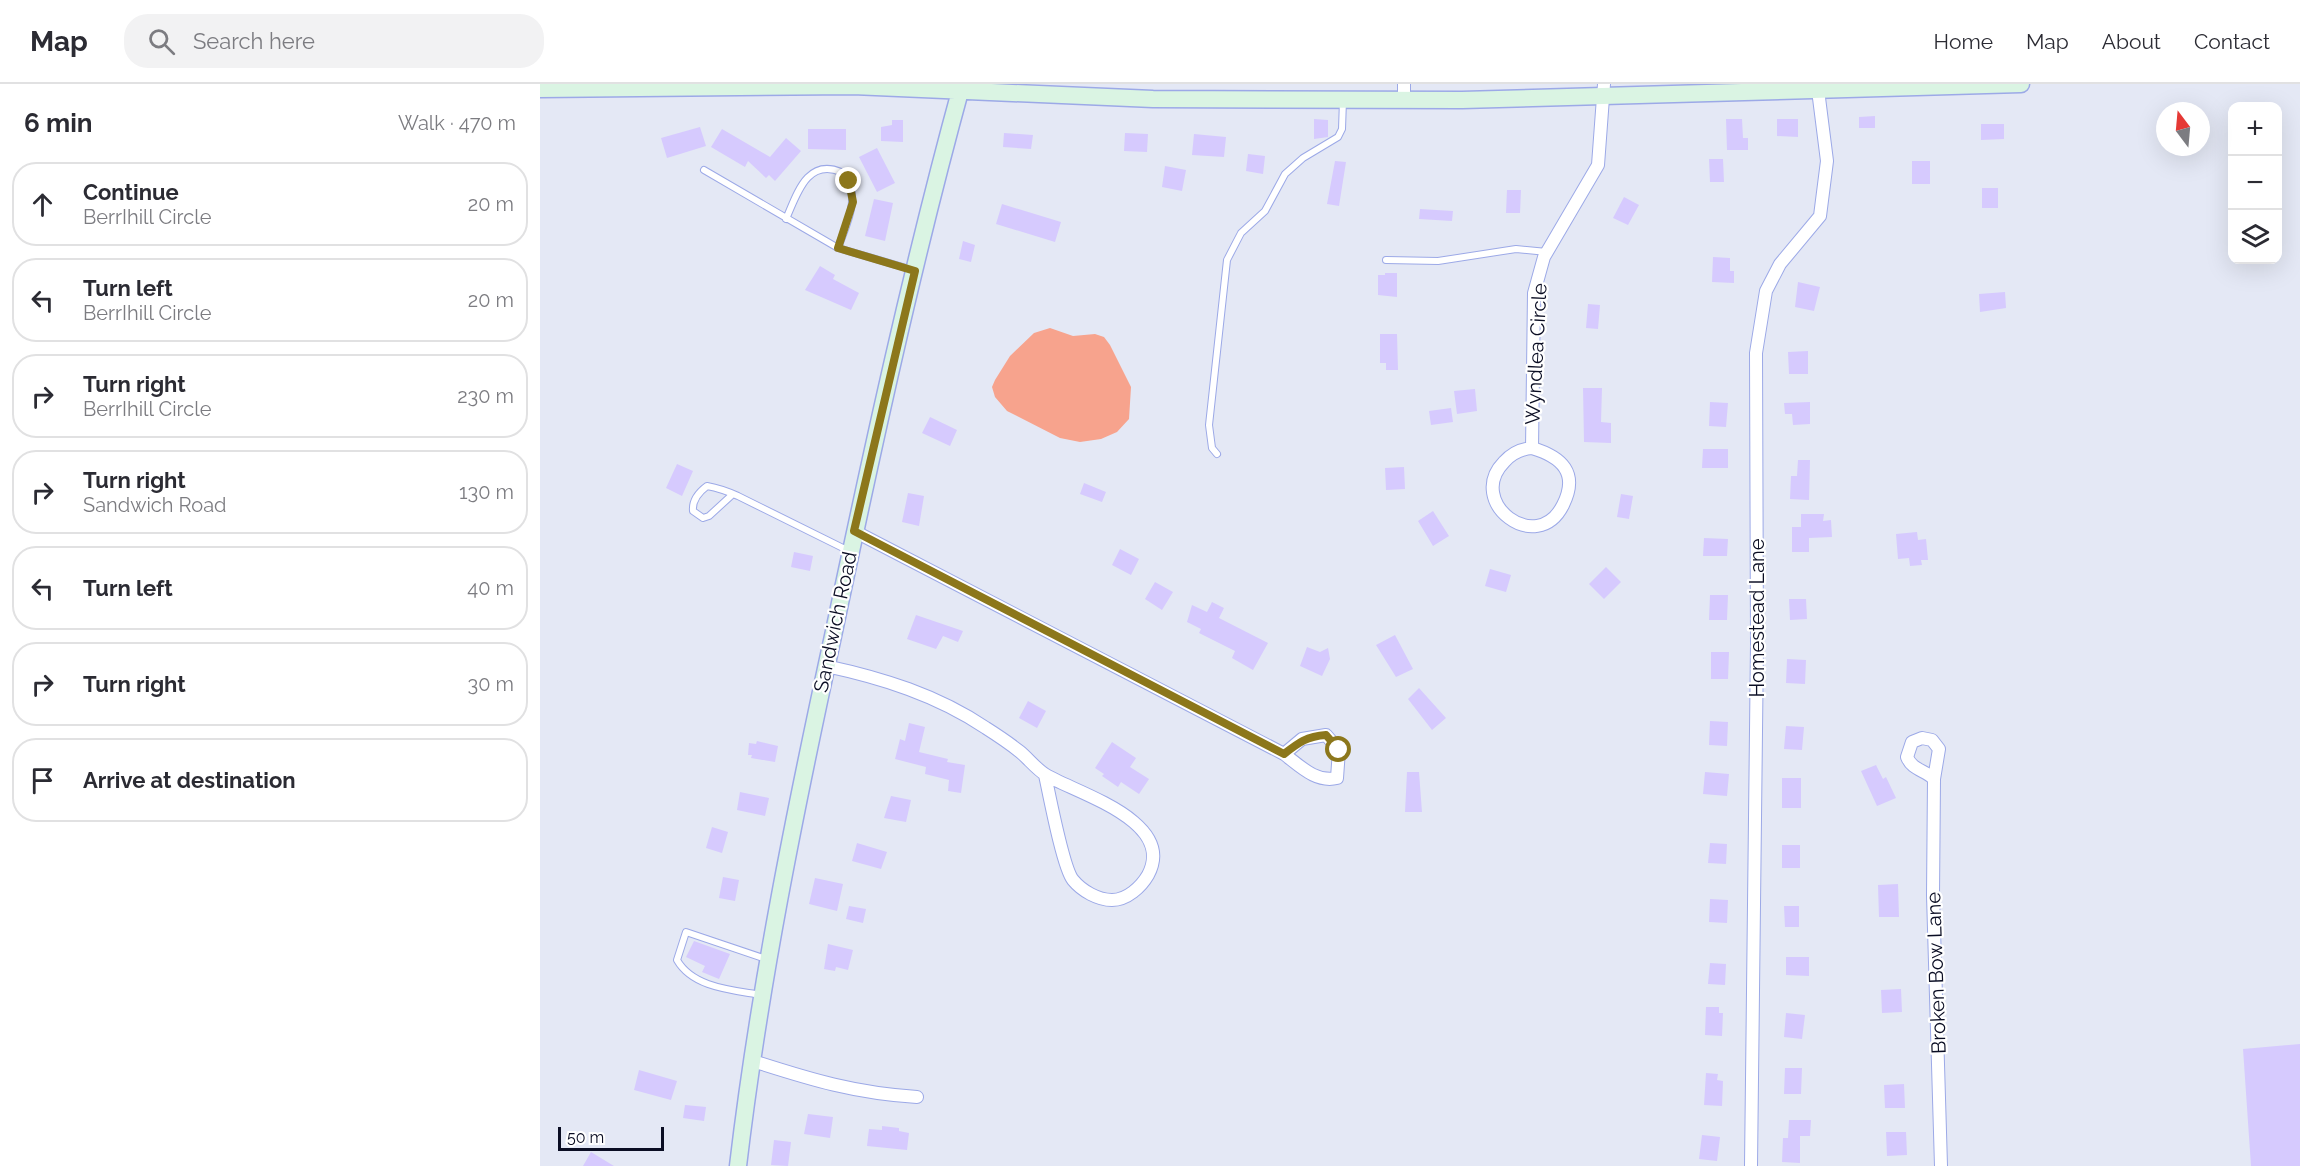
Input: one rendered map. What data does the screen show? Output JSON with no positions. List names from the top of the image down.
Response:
{
  "streets": {
    "main road": ["Sandwich Road"],
    "street": ["Wyndlea Circle", "Homestead Lane", "Broken Bow Lane"]
  },
  "scale_bar": "50 m",
  "north": "top",
  "page": {
    "header": "Map",
    "search": "Search here",
    "nav": [
      "Home",
      "Map",
      "About",
      "Contact"
    ],
    "heading": ["6 min", "Walk · 470 m"],
    "map_buttons": ["+", "−"],
    "list": [
      ["Continue", "BerrIhill Circle", "20 m"],
      ["Turn left", "BerrIhill Circle", "20 m"],
      ["Turn right", "BerrIhill Circle", "230 m"],
      ["Turn right", "Sandwich Road", "130 m"],
      ["Turn left", "40 m"],
      ["Turn right", "30 m"],
      "Arrive at destination"
    ],
    "scale": "50 m"
  }
}
